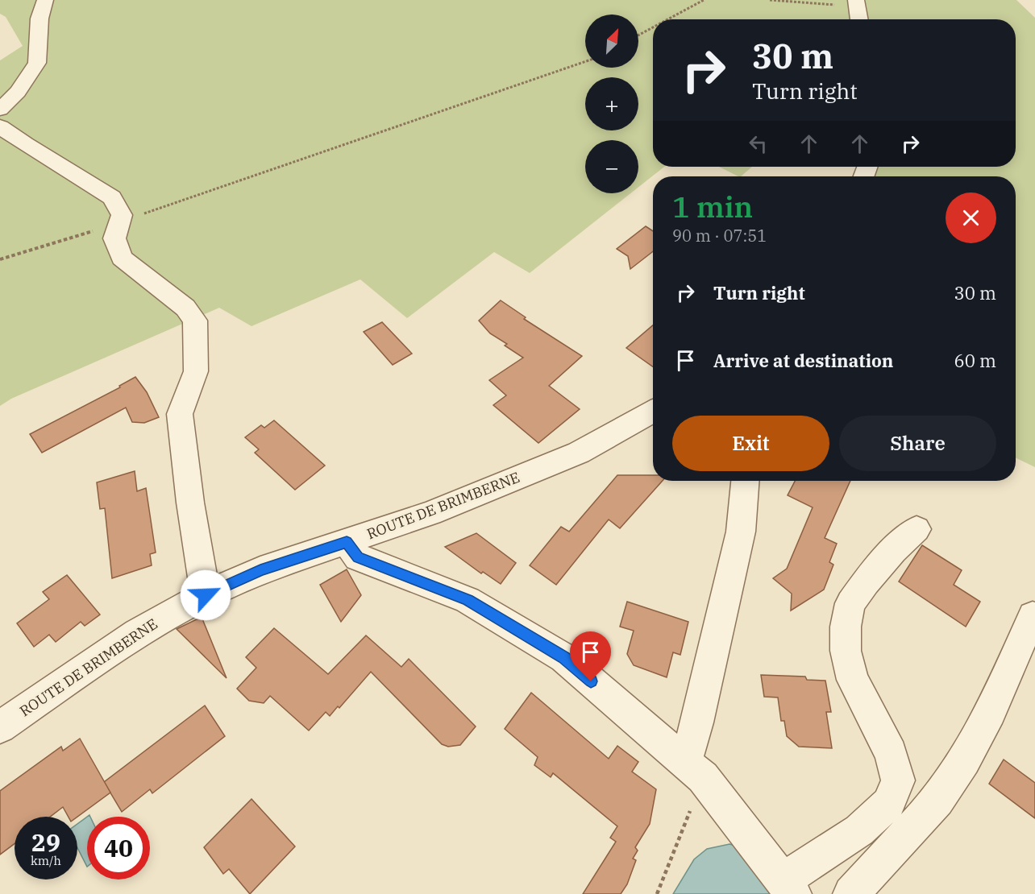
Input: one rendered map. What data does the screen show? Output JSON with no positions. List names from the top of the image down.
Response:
{
  "streets": {
    "street": ["ROUTE DE BRIMBERNE"]
  },
  "north": "top right",
  "page": {
    "map_buttons": ["+", "−"],
    "turn": ["30 m", "Turn right"],
    "heading": ["1 min", "90 m · 07:51"],
    "list": [
      {
        "name": "Turn right",
        "value": "30 m"
      },
      {
        "name": "Arrive at destination",
        "value": "60 m"
      }
    ],
    "buttons": ["Exit", "Share"],
    "speed": "29 km/h",
    "limit": "40"
  }
}
